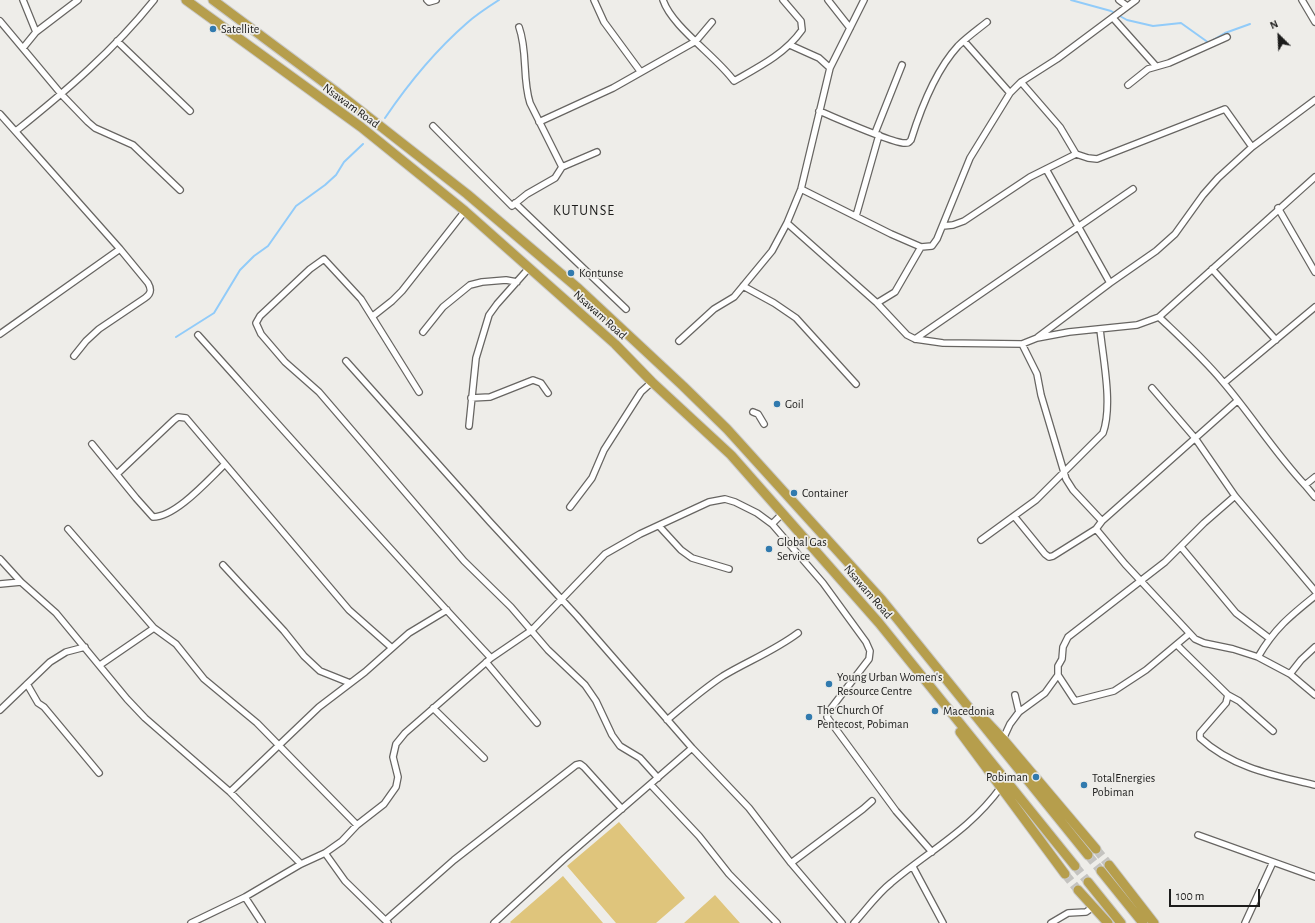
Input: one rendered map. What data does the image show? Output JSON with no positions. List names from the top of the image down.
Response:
{
  "streets": {
    "highway": ["Nsawam Road"]
  },
  "districts": ["KUTUNSE"],
  "places": [
    "Satellite",
    "Kontunse",
    "Goil",
    "Container",
    "Global Gas Service",
    "Young Urban Women's Resource Centre",
    "Macedonia",
    "The Church Of Pentecost, Pobiman",
    "Pobiman",
    "TotalEnergies Pobiman"
  ],
  "scale_bar": "100 m",
  "north": "top left"
}
